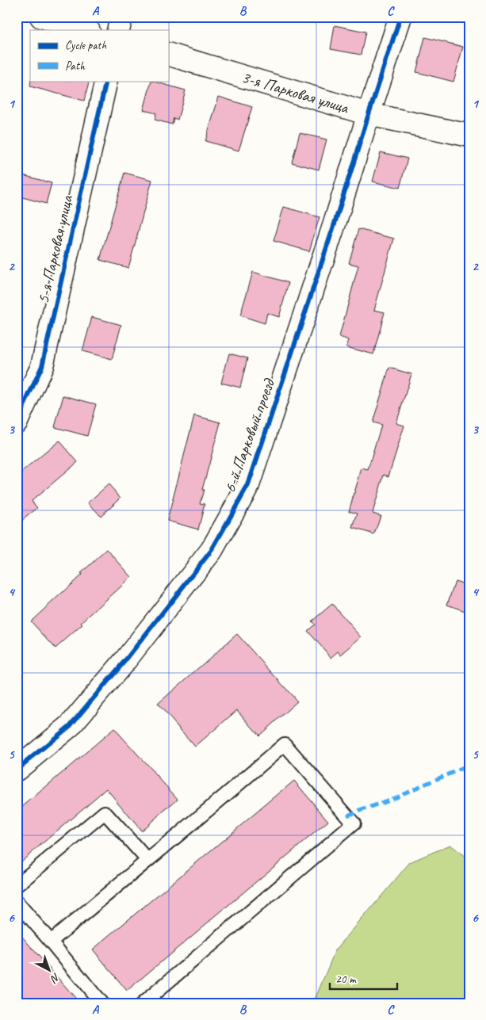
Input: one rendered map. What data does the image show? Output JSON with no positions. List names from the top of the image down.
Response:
{
  "streets": {
    "street": ["3-я Парковая улица", "5-я Парковая улица", "6-й Парковый проезд"]
  },
  "crossings": [
    ["3-я Парковая улица", "6-й Парковый проезд"]
  ],
  "legend": ["Cycle path", "Path"],
  "scale_bar": "20 m",
  "north": "bottom right",
  "grid": {
    "columns": ["A", "B", "C"],
    "rows": [
      "1",
      "2",
      "3",
      "4",
      "5",
      "6"
    ]
  }
}
